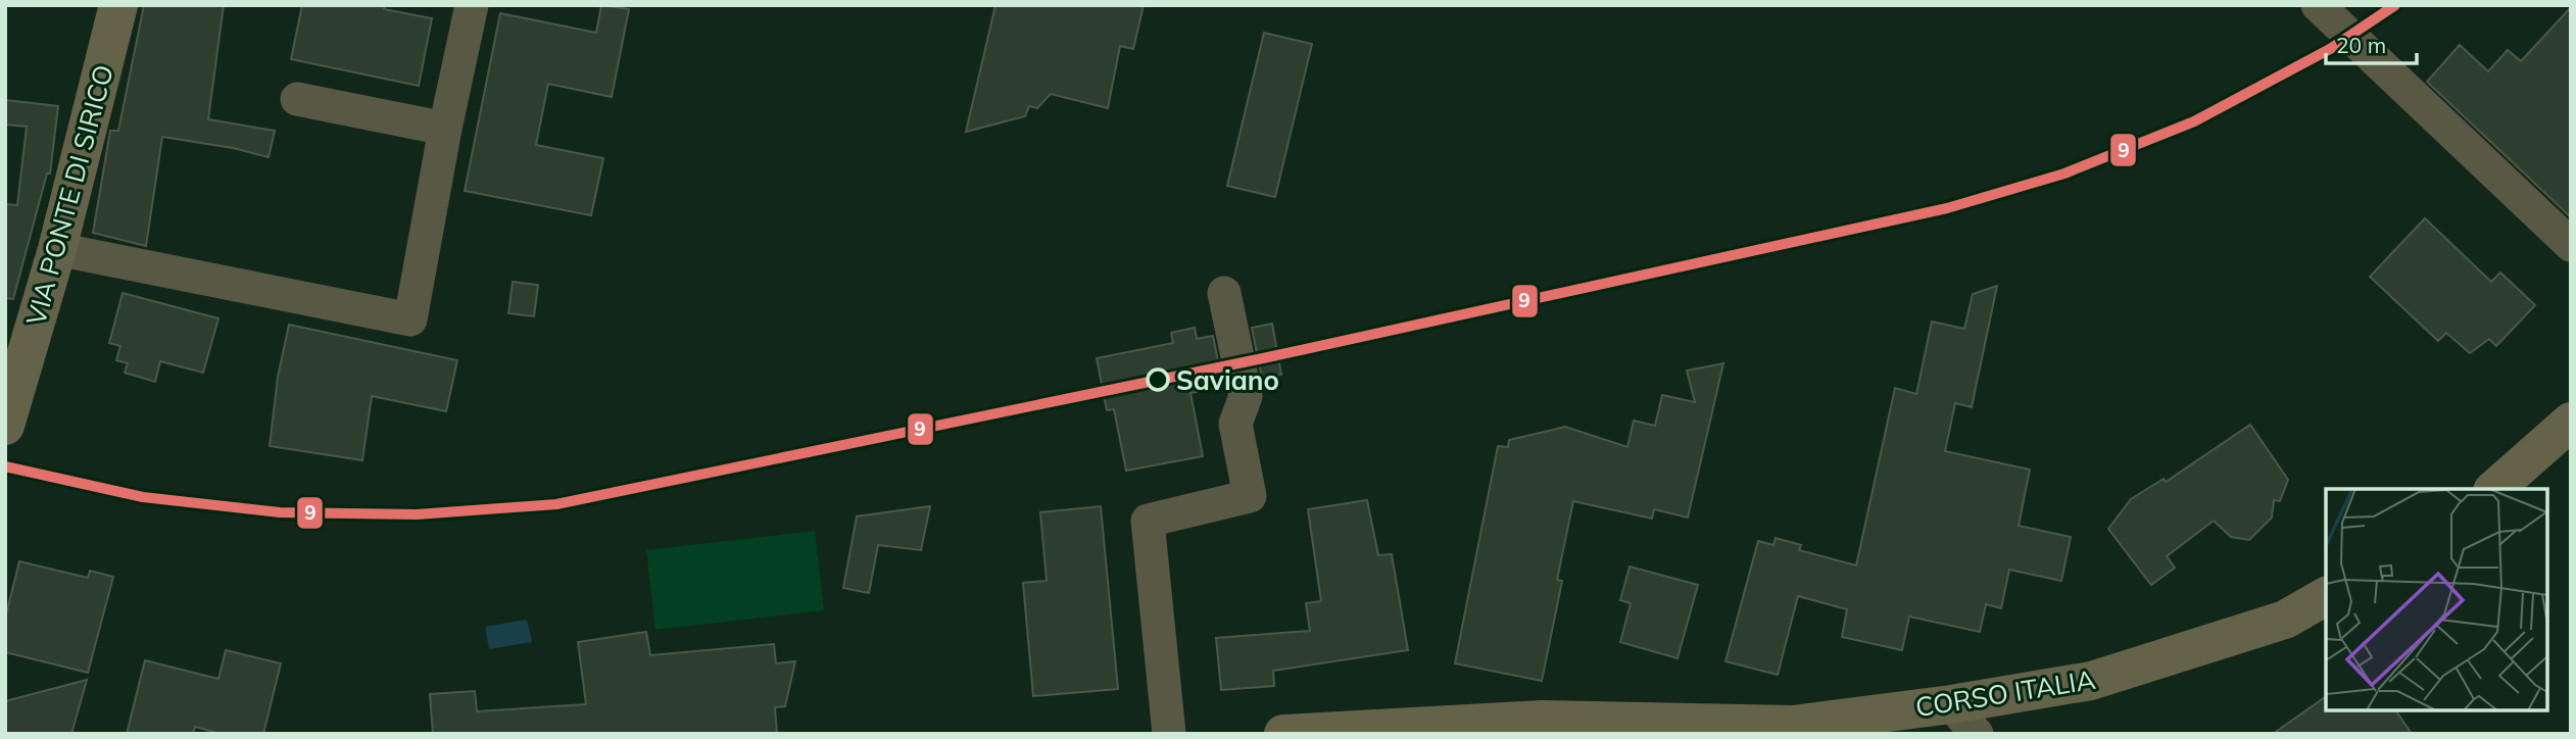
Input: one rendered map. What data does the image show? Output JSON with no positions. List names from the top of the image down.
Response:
{
  "streets": {
    "main road": ["VIA PONTE DI SIRICO", "CORSO ITALIA"]
  },
  "places": ["Saviano"],
  "lines": ["transit line 9"],
  "scale_bar": "20 m"
}
